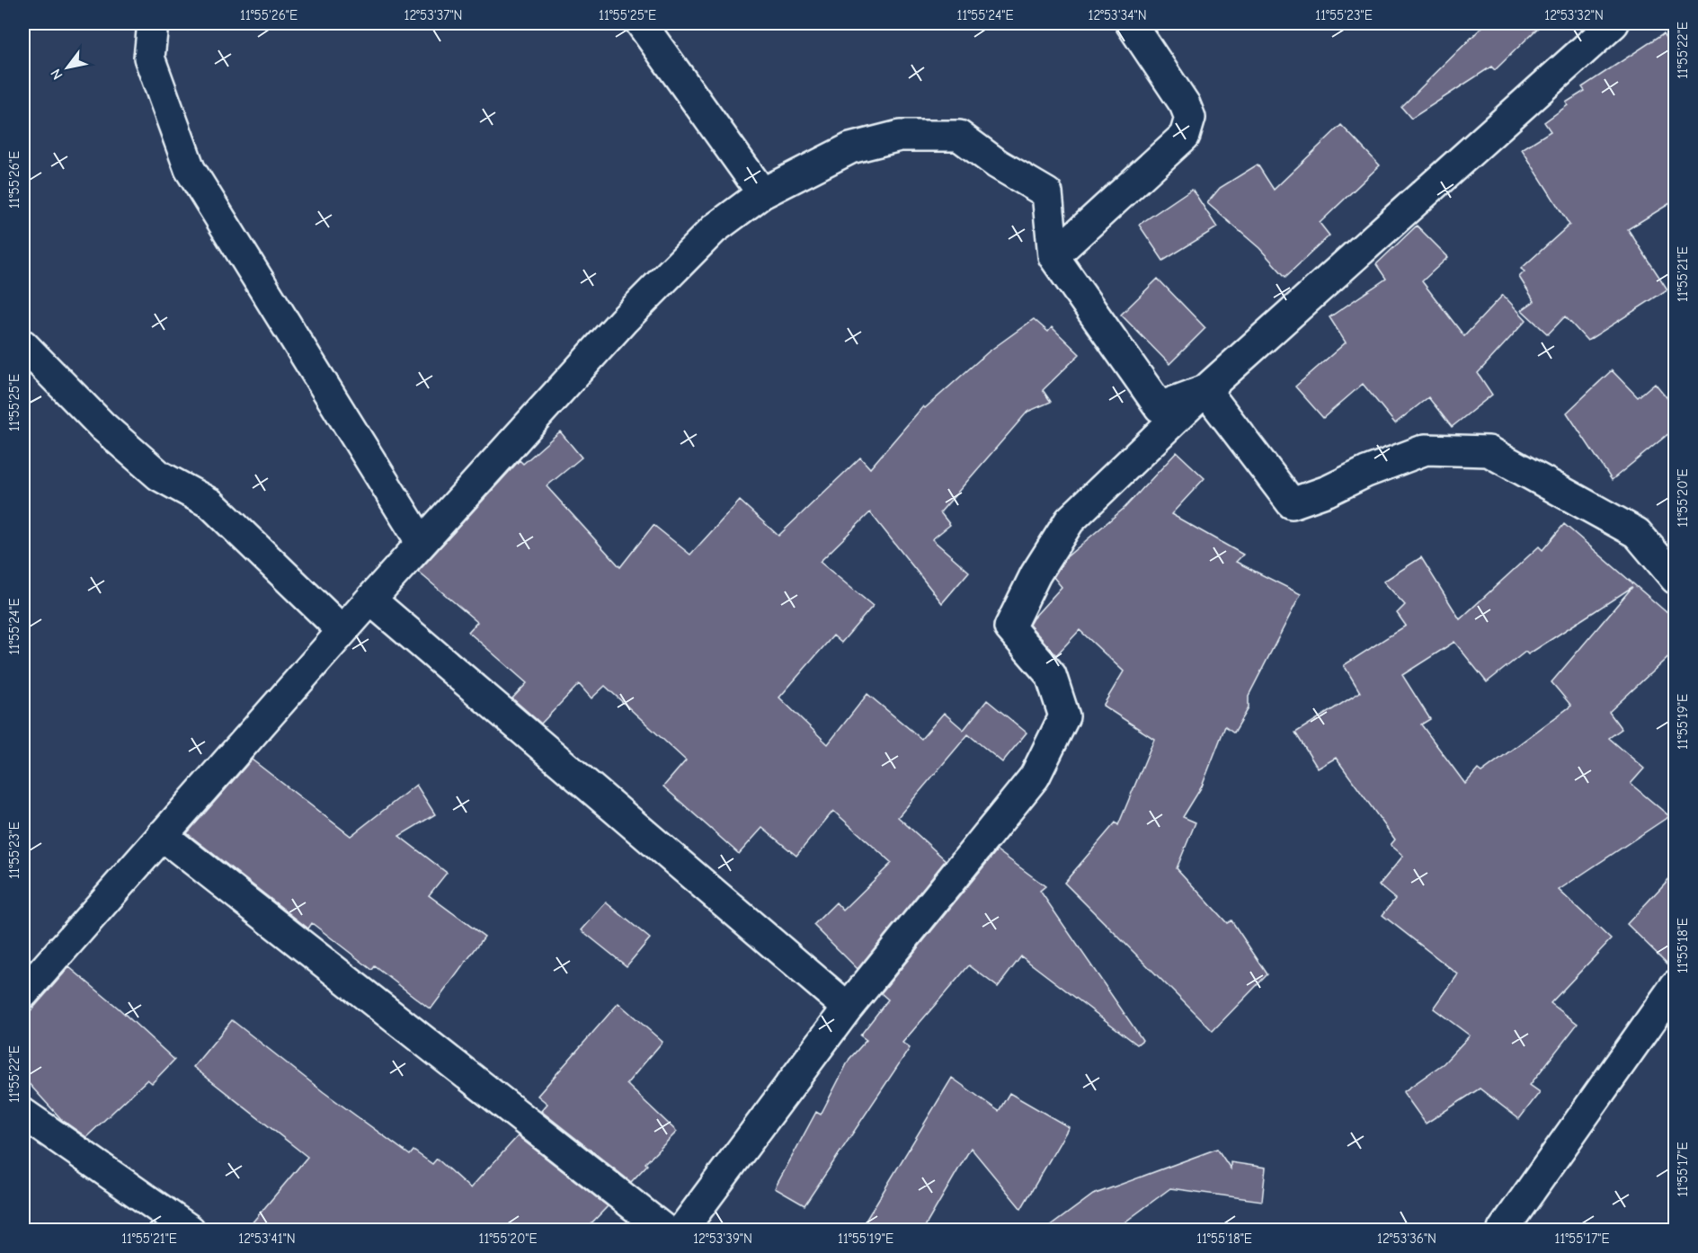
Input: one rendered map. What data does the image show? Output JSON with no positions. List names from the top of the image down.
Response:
{
  "north": "bottom left",
  "coordinates": [
    "11°55'26\"E",
    "12°53'37\"N",
    "11°55'25\"E",
    "11°55'24\"E",
    "12°53'34\"N",
    "11°55'23\"E",
    "12°53'32\"N",
    "11°55'22\"E",
    "11°55'21\"E",
    "11°55'20\"E",
    "11°55'19\"E",
    "11°55'18\"E",
    "11°55'17\"E",
    "12°53'41\"N",
    "12°53'39\"N",
    "12°53'36\"N"
  ]
}
